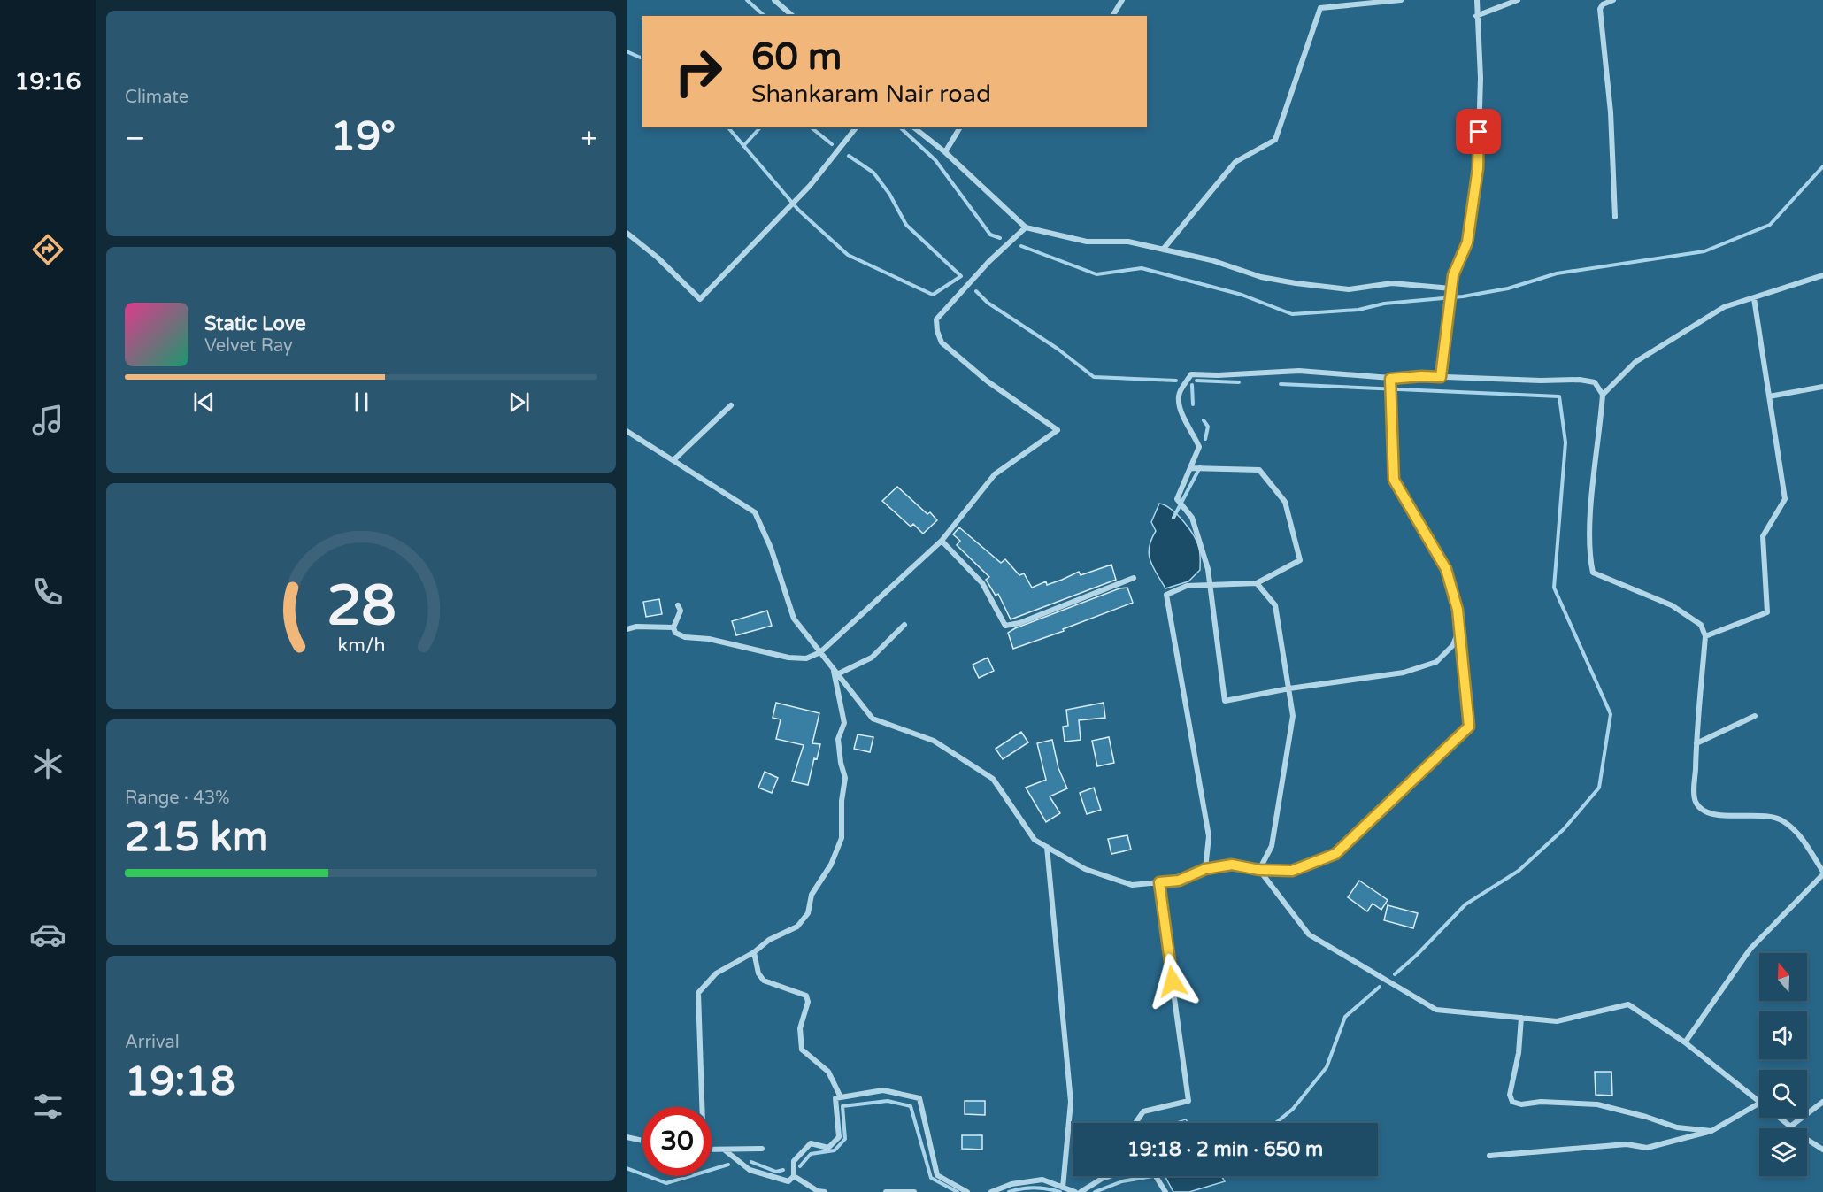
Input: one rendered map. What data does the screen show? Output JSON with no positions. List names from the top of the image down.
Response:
{
  "north": "top",
  "page": {
    "tabs": "19:16",
    "tile": [
      "Climate",
      ["Range · 43%", "215 km"],
      ["Arrival", "19:18"]
    ],
    "turn": ["60 m", "Shankaram Nair road"],
    "heat": ["−", "19°", "+"],
    "song": ["Static Love", "Velvet Ray"],
    "limit": "30",
    "trip": "19:18 · 2 min · 650 m",
    "gauge": ["28", "km/h"]
  }
}
